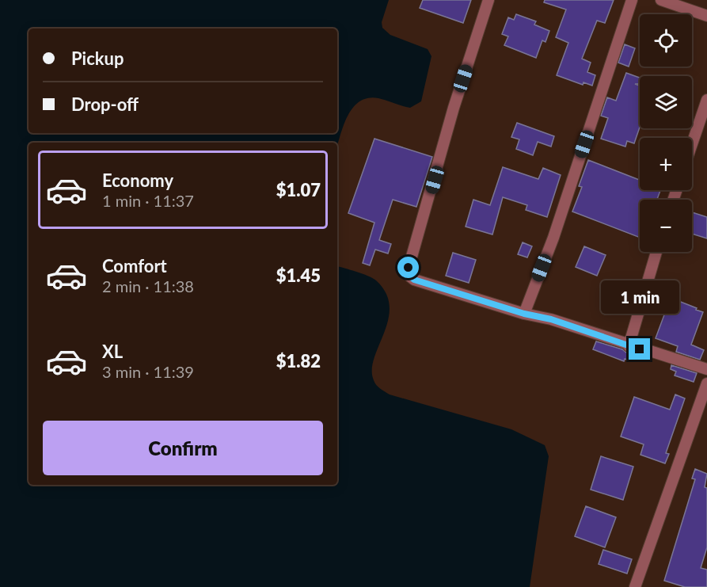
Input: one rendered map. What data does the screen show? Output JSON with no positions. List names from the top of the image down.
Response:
{
  "page": {
    "map_buttons": ["+", "−"],
    "banner": ["Pickup", "Drop-off"],
    "list": [
      {
        "name": "Economy",
        "note": "1 min · 11:37",
        "value": "$1.07"
      },
      {
        "name": "Comfort",
        "note": "2 min · 11:38",
        "value": "$1.45"
      },
      {
        "name": "XL",
        "note": "3 min · 11:39",
        "value": "$1.82"
      }
    ],
    "bubble": "1 min",
    "buttons": "Confirm"
  }
}
